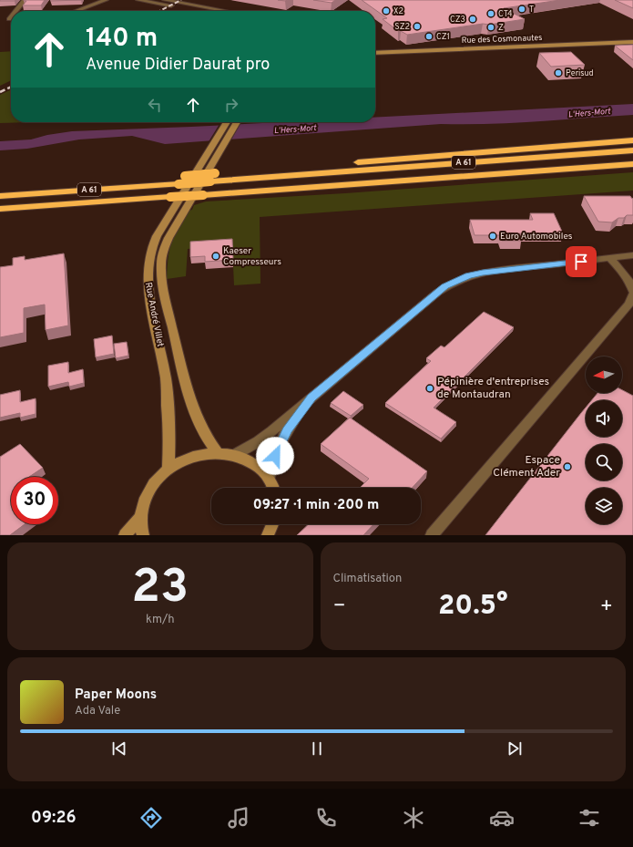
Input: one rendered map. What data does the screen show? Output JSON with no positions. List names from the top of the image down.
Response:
{
  "streets": {
    "highway": ["A 61"],
    "main road": ["Rue des Cosmonautes", "Rue André Villet"]
  },
  "water": ["L'Hers-Mort"],
  "places": [
    "T",
    "X2",
    "CT4",
    "CZ3",
    "SZ2",
    "Z",
    "CZ1",
    "Perisud",
    "Euro Automobiles",
    "Kaeser Compresseurs",
    "Pépinière d'entreprises de Montaudran",
    "Espace Clément Ader"
  ],
  "north": "left",
  "page": {
    "turn": ["140 m", "Avenue Didier Daurat pro"],
    "limit": "30",
    "trip": "09:27 · 1 min · 200 m",
    "tile": [
      ["23", "km/h"],
      "Climatisation"
    ],
    "heat": ["−", "20.5°", "+"],
    "song": ["Paper Moons", "Ada Vale"],
    "tabs": "09:26"
  }
}
